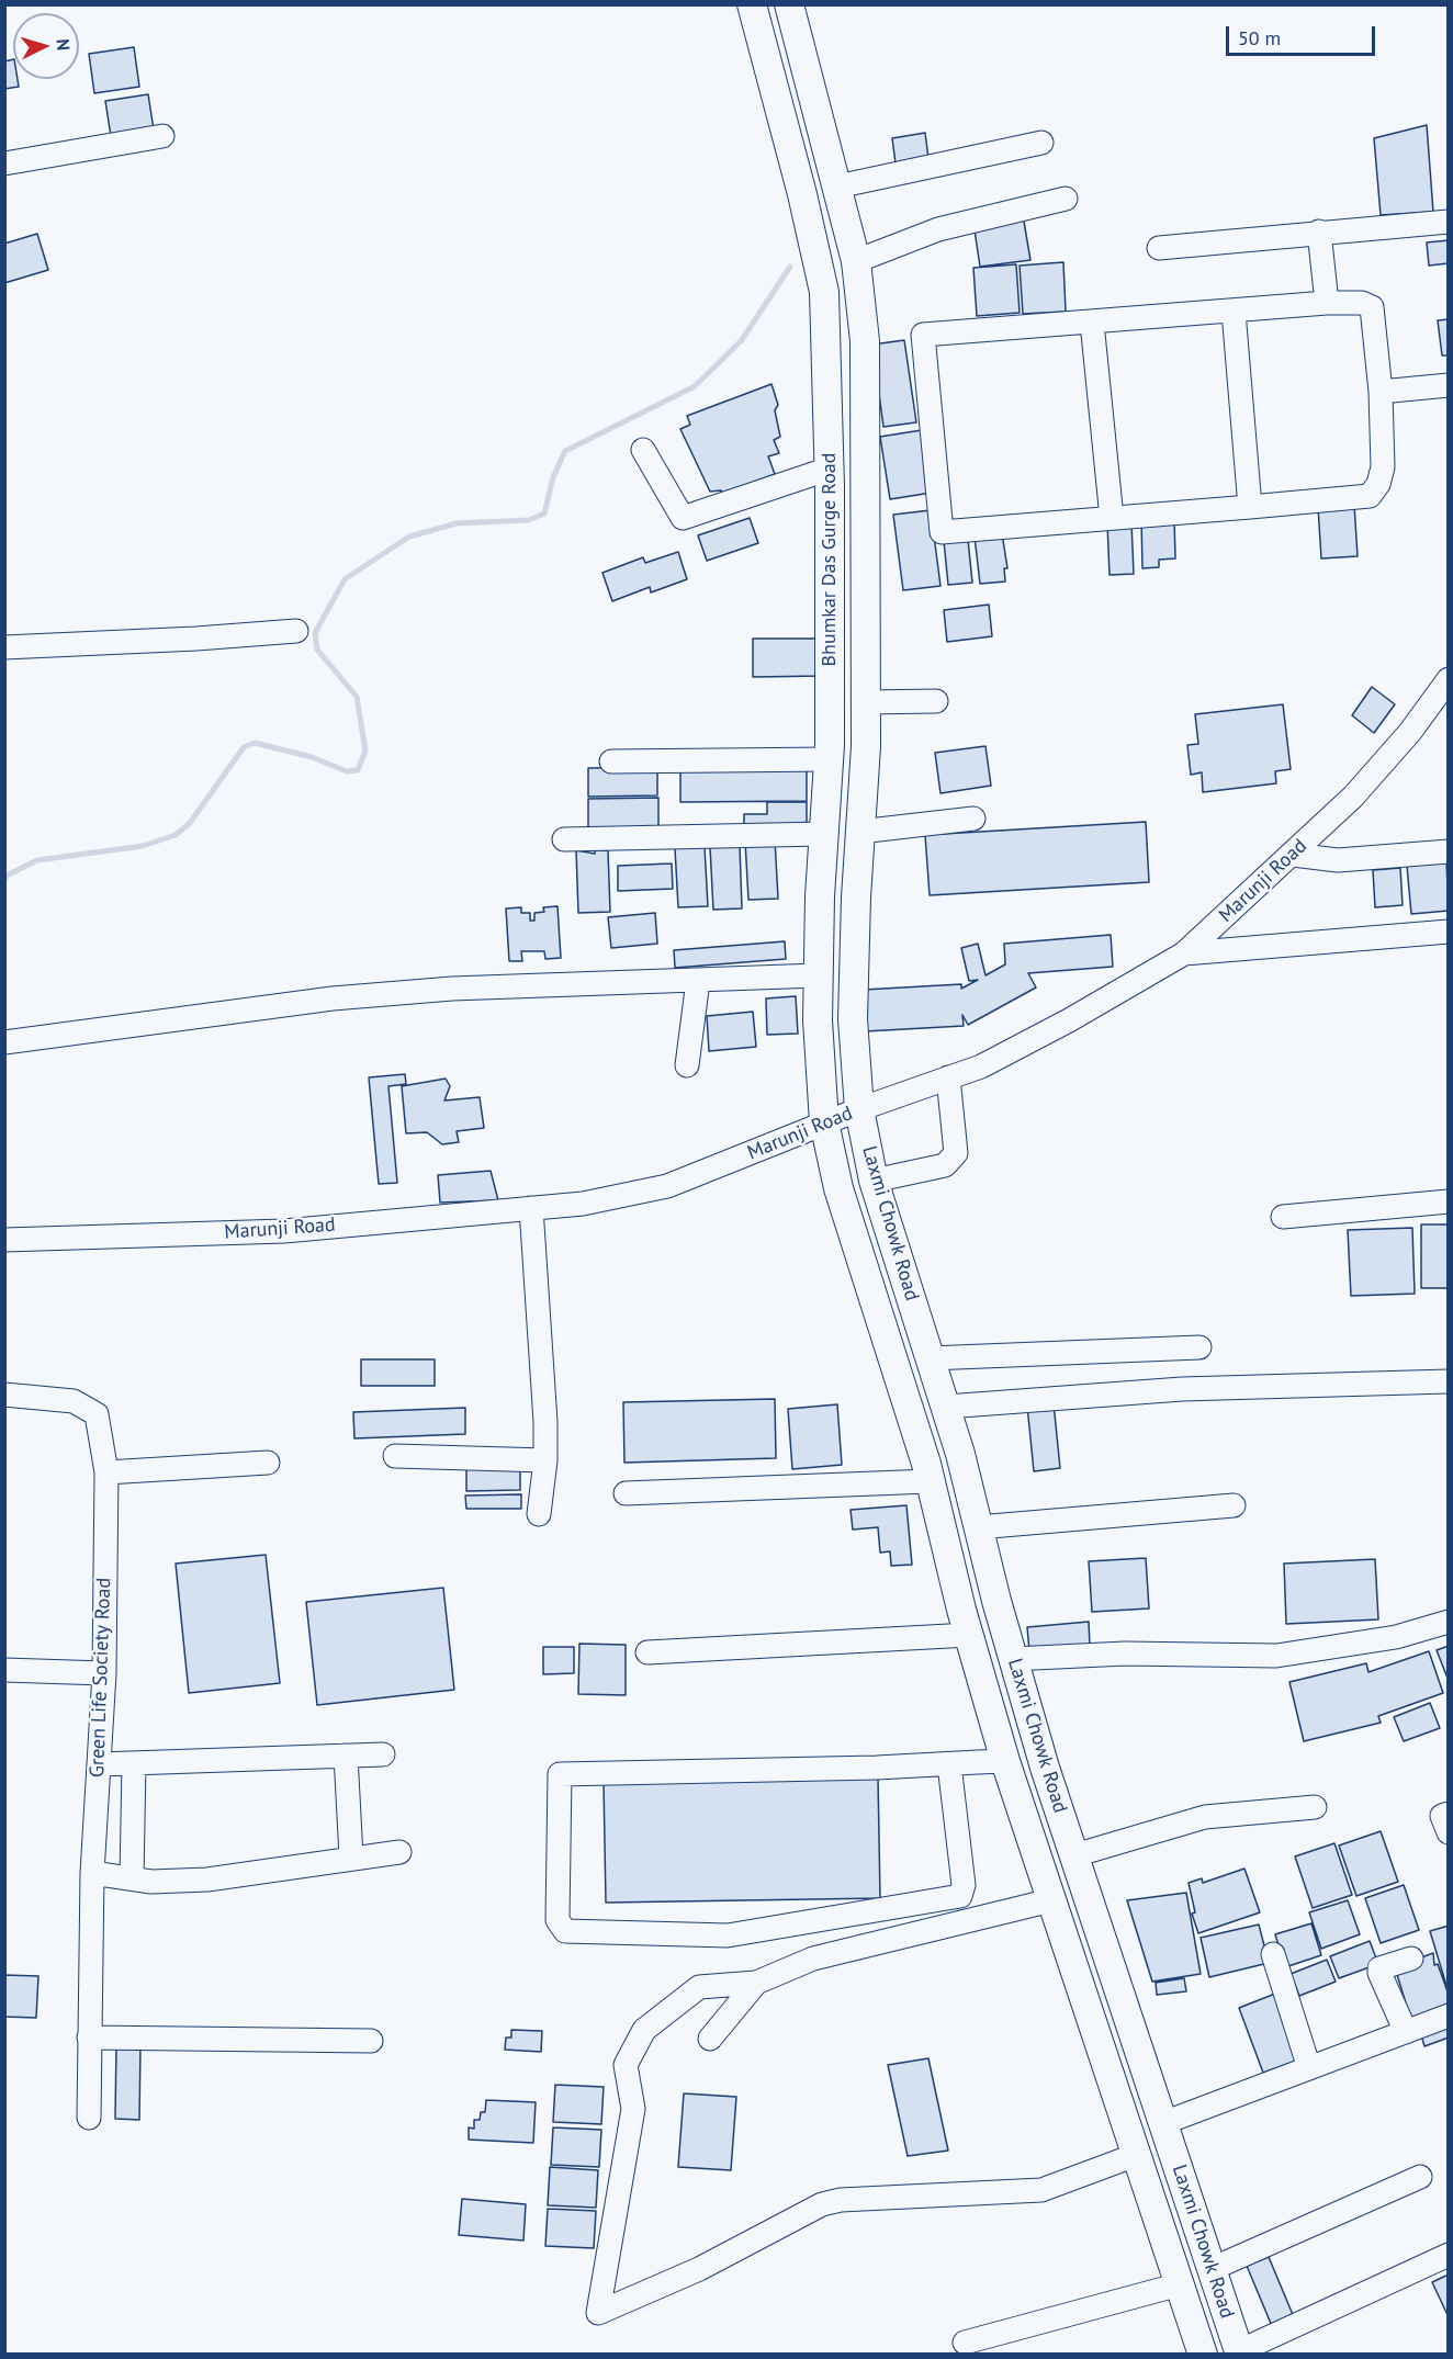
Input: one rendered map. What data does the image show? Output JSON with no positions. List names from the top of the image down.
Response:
{
  "streets": {
    "main road": ["Bhumkar Das Gurge Road", "Laxmi Chowk Road"],
    "street": ["Marunji Road", "Green Life Society Road"]
  },
  "crossings": [
    ["Bhumkar Das Gurge Road", "Marunji Road"],
    ["Bhumkar Das Gurge Road", "Laxmi Chowk Road"],
    ["Marunji Road", "Laxmi Chowk Road"]
  ],
  "scale_bar": "50 m",
  "north": "right"
}
